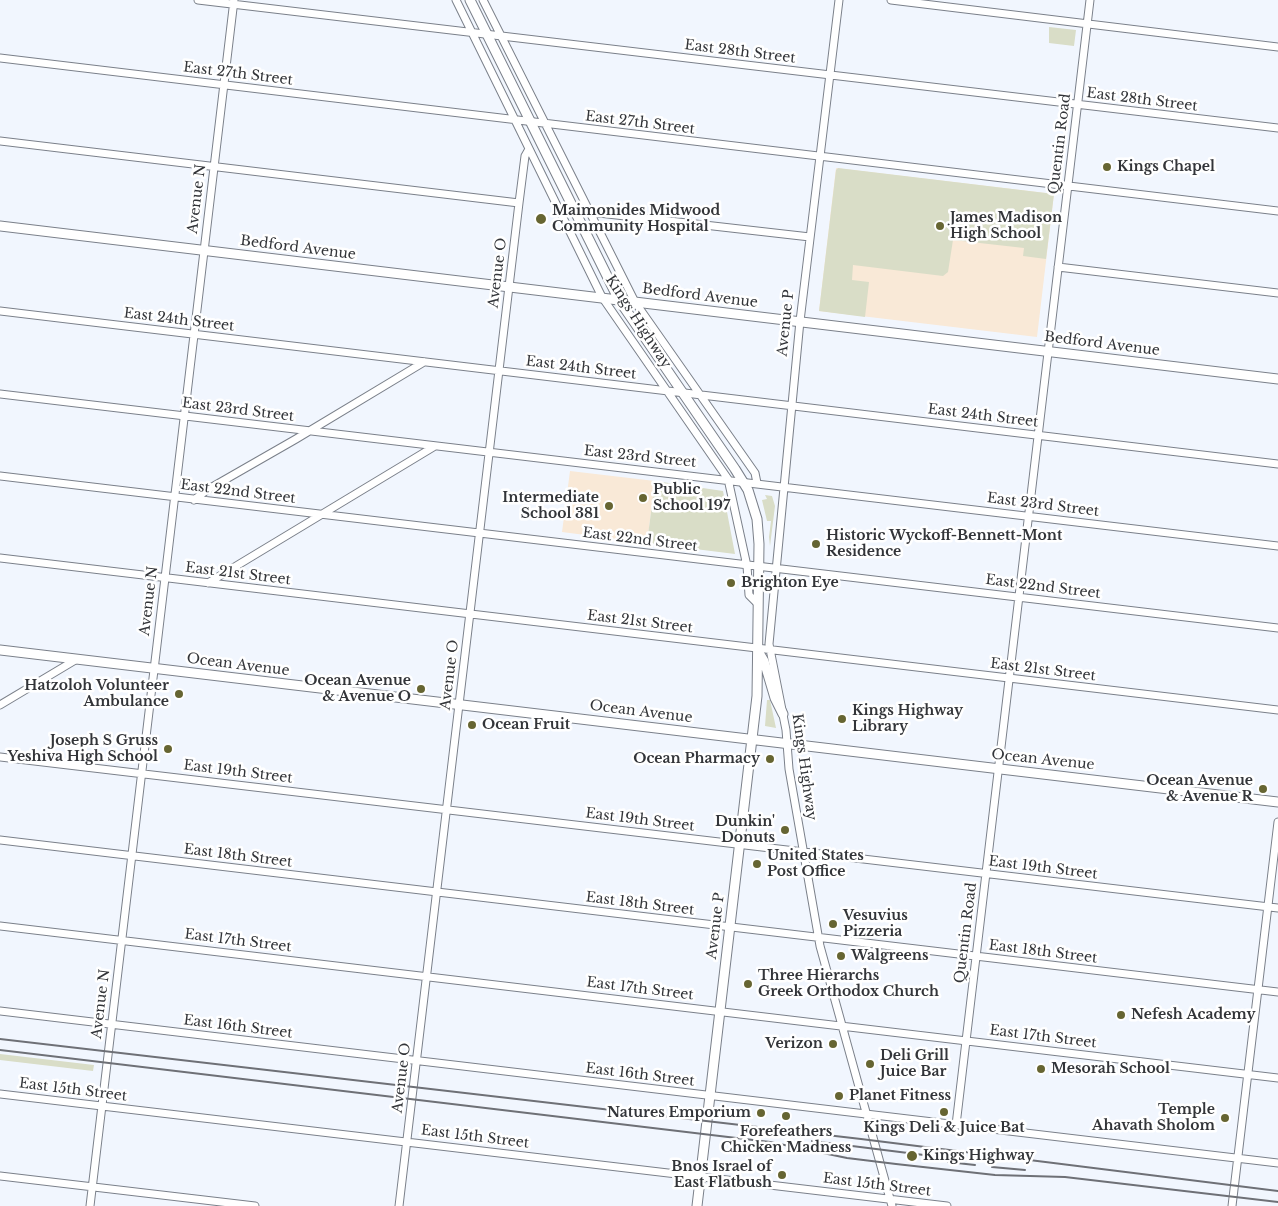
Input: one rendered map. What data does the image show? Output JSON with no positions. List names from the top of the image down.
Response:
{
  "streets": {
    "main road": [
      "Bedford Avenue",
      "Kings Highway",
      "Avenue P",
      "Ocean Avenue"
    ],
    "street": [
      "East 28th Street",
      "East 27th Street",
      "Quentin Road",
      "Avenue N",
      "Avenue O",
      "East 24th Street",
      "East 23rd Street",
      "East 22nd Street",
      "East 21st Street",
      "East 19th Street",
      "East 18th Street",
      "East 17th Street",
      "East 16th Street",
      "East 15th Street"
    ]
  },
  "crossings": [
    ["East 28th Street", "Quentin Road"],
    ["East 28th Street", "Avenue N"],
    ["East 28th Street", "Kings Highway"],
    ["East 28th Street", "Avenue P"],
    ["East 27th Street", "Quentin Road"],
    ["East 27th Street", "Avenue N"],
    ["East 27th Street", "Kings Highway"],
    ["East 27th Street", "Avenue P"],
    ["Quentin Road", "Bedford Avenue"],
    ["Quentin Road", "East 24th Street"],
    ["Quentin Road", "East 23rd Street"],
    ["Quentin Road", "East 22nd Street"],
    ["Quentin Road", "East 21st Street"],
    ["Quentin Road", "Ocean Avenue"],
    ["Quentin Road", "East 19th Street"],
    ["Quentin Road", "East 18th Street"],
    ["Quentin Road", "East 17th Street"],
    ["Quentin Road", "East 16th Street"],
    ["Avenue N", "Bedford Avenue"],
    ["Avenue N", "East 24th Street"],
    ["Avenue N", "East 23rd Street"],
    ["Avenue N", "East 22nd Street"],
    ["Avenue N", "East 21st Street"],
    ["Avenue N", "Ocean Avenue"],
    ["Avenue N", "East 19th Street"],
    ["Avenue N", "East 18th Street"],
    ["Avenue N", "East 17th Street"],
    ["Avenue N", "East 16th Street"],
    ["Avenue N", "East 15th Street"],
    ["Bedford Avenue", "Avenue O"],
    ["Bedford Avenue", "Kings Highway"],
    ["Bedford Avenue", "Avenue P"],
    ["Avenue O", "East 24th Street"],
    ["Avenue O", "Kings Highway"],
    ["Avenue O", "East 23rd Street"],
    ["Avenue O", "East 22nd Street"],
    ["Avenue O", "East 21st Street"],
    ["Avenue O", "Ocean Avenue"],
    ["Avenue O", "East 19th Street"],
    ["Avenue O", "East 18th Street"],
    ["Avenue O", "East 17th Street"],
    ["Avenue O", "East 16th Street"],
    ["Avenue O", "East 15th Street"],
    ["East 24th Street", "Kings Highway"],
    ["East 24th Street", "Avenue P"],
    ["Kings Highway", "Avenue P"],
    ["Kings Highway", "East 23rd Street"],
    ["Kings Highway", "East 22nd Street"],
    ["Kings Highway", "East 21st Street"],
    ["Kings Highway", "Ocean Avenue"],
    ["Kings Highway", "East 19th Street"],
    ["Kings Highway", "East 18th Street"],
    ["Kings Highway", "East 17th Street"],
    ["Kings Highway", "East 16th Street"],
    ["Kings Highway", "East 15th Street"],
    ["Avenue P", "East 23rd Street"],
    ["Avenue P", "East 22nd Street"],
    ["Avenue P", "East 21st Street"],
    ["Avenue P", "Ocean Avenue"],
    ["Avenue P", "East 19th Street"],
    ["Avenue P", "East 18th Street"],
    ["Avenue P", "East 17th Street"],
    ["Avenue P", "East 16th Street"],
    ["Avenue P", "East 15th Street"]
  ],
  "places": [
    "Kings Chapel",
    "Maimonides Midwood Community Hospital",
    "James Madison High School",
    "Public School 197",
    "Intermediate School 381",
    "Historic Wyckoff-Bennett-Mont Residence",
    "Brighton Eye",
    "Ocean Avenue & Avenue O",
    "Hatzoloh Volunteer Ambulance",
    "Kings Highway Library",
    "Ocean Fruit",
    "Joseph S Gruss Yeshiva High School",
    "Ocean Pharmacy",
    "Ocean Avenue & Avenue R",
    "Dunkin' Donuts",
    "United States Post Office",
    "Vesuvius Pizzeria",
    "Walgreens",
    "Three Hierarchs Greek Orthodox Church",
    "Nefesh Academy",
    "Verizon",
    "Deli Grill Juice Bar",
    "Mesorah School",
    "Planet Fitness",
    "Kings Deli & Juice Bat",
    "Natures Emporium",
    "Forefeathers Chicken Madness",
    "Temple Ahavath Sholom",
    "Kings Highway",
    "Bnos Israel of East Flatbush"
  ]
}
